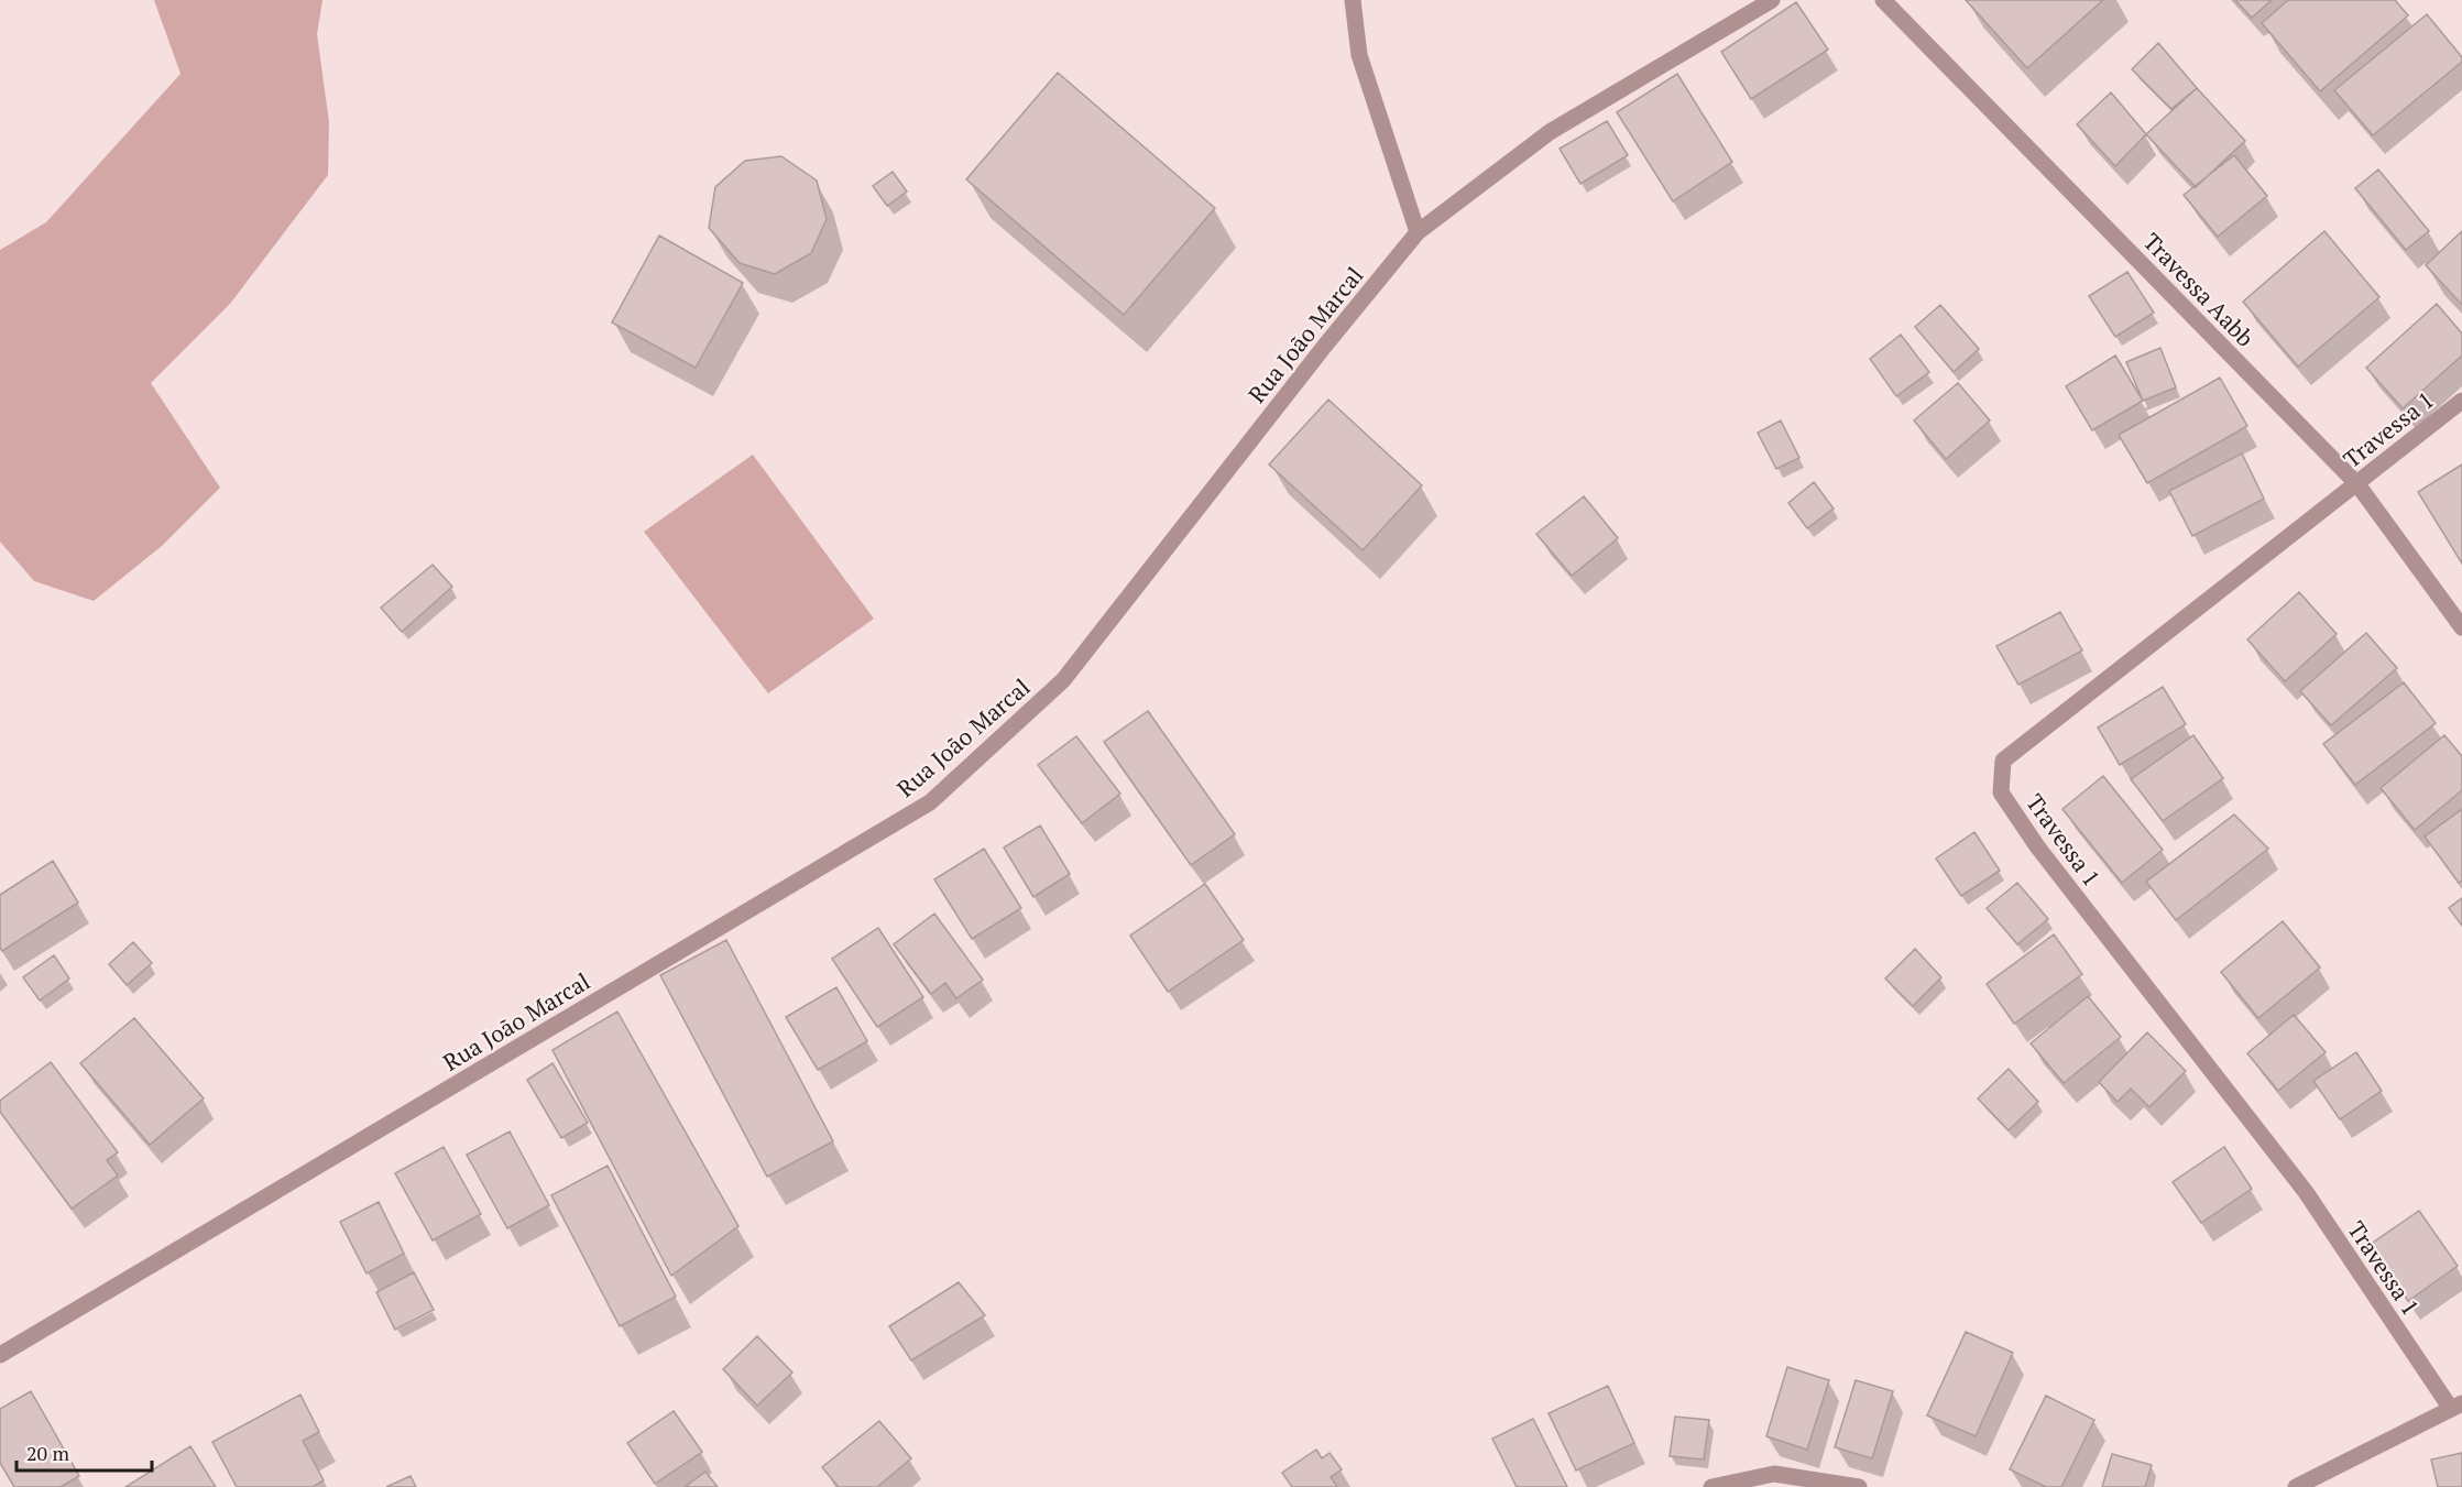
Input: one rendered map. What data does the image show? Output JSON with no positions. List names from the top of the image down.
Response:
{
  "streets": {
    "street": ["Travessa Aabb", "Rua João Marcal", "Travessa 1"]
  },
  "crossings": [
    ["Travessa Aabb", "Travessa 1"]
  ],
  "scale_bar": "20 m"
}
